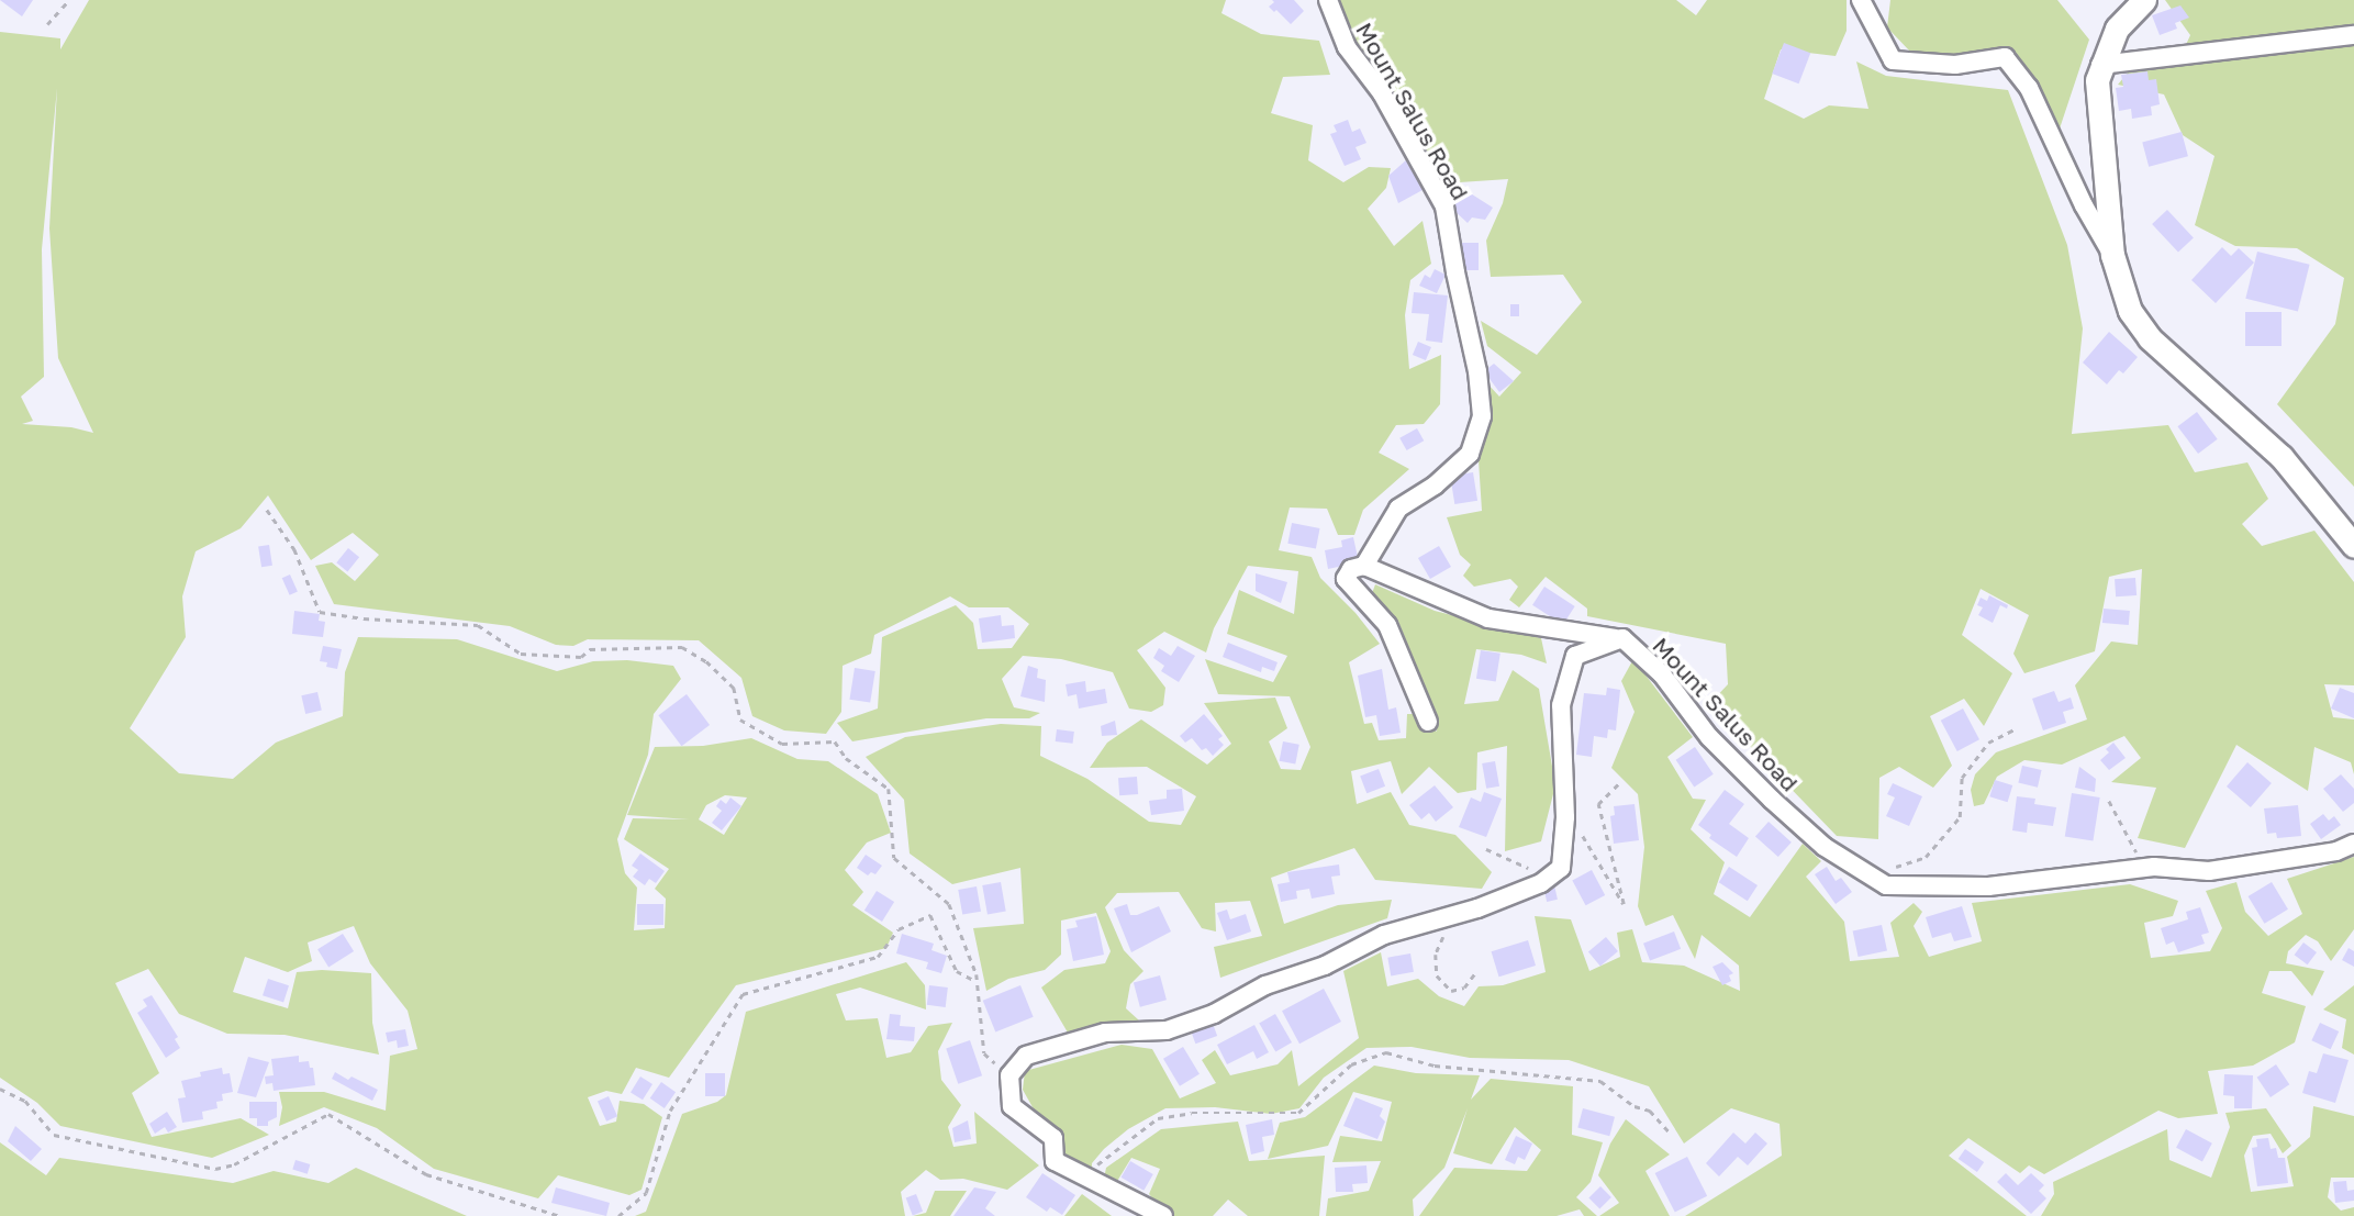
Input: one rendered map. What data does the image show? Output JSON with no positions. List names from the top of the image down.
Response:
{
  "streets": {
    "street": ["Mount Salus Road"]
  }
}
